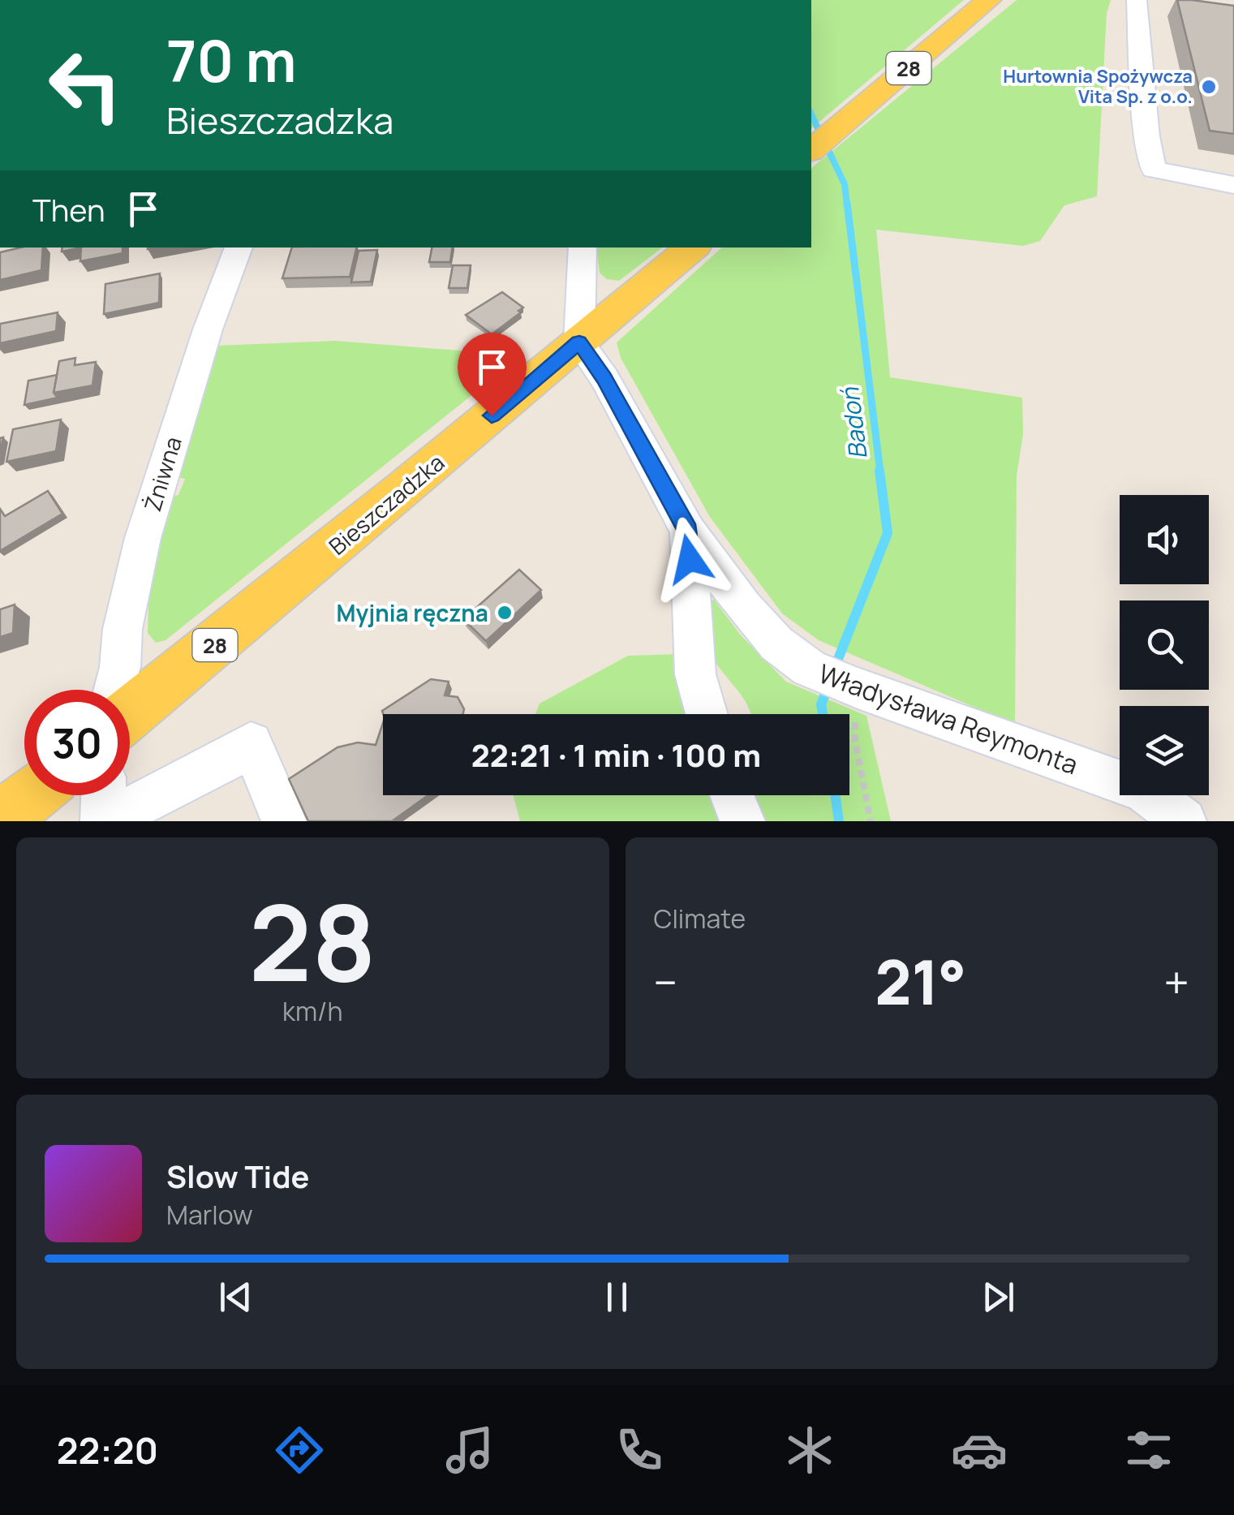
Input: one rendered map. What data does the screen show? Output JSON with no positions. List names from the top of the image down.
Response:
{
  "streets": {
    "main road": ["28", "Bieszczadzka"],
    "street": ["Żniwna", "Władysława Reymonta"]
  },
  "crossings": [
    ["Bieszczadzka", "Władysława Reymonta"]
  ],
  "water": ["Badoń"],
  "places": ["Hurtownia Spożywcza Vita Sp. z o.o.", "Myjnia ręczna"],
  "page": {
    "turn": ["70 m", "Bieszczadzka"],
    "then": "Then",
    "limit": "30",
    "trip": "22:21 · 1 min · 100 m",
    "tile": [
      ["28", "km/h"],
      "Climate"
    ],
    "heat": ["−", "21°", "+"],
    "song": ["Slow Tide", "Marlow"],
    "tabs": "22:20"
  }
}
